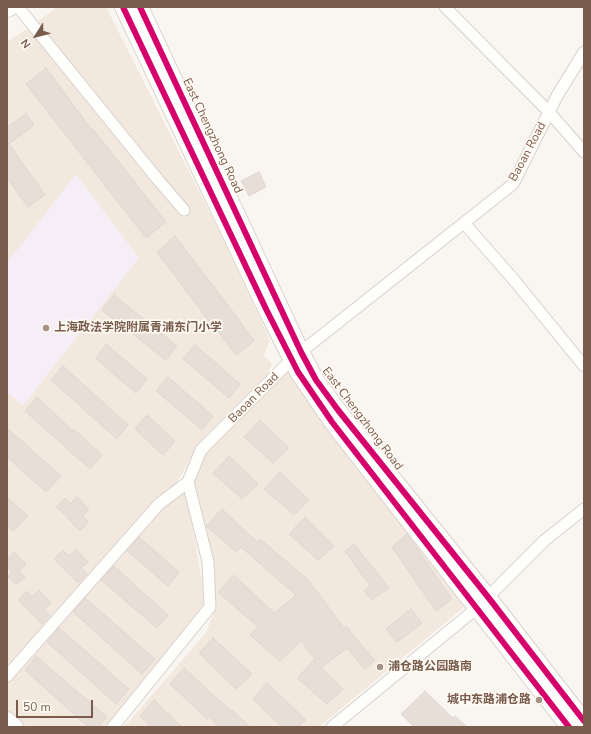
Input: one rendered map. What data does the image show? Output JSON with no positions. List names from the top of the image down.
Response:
{
  "streets": {
    "main road": ["East Chengzhong Road"],
    "street": ["Baoan Road"]
  },
  "crossings": [
    ["East Chengzhong Road", "Baoan Road"]
  ],
  "places": ["上海政法学院附属青浦东门小学", "浦仓路公园路南", "城中东路浦仓路"],
  "scale_bar": "50 m",
  "north": "bottom left"
}
